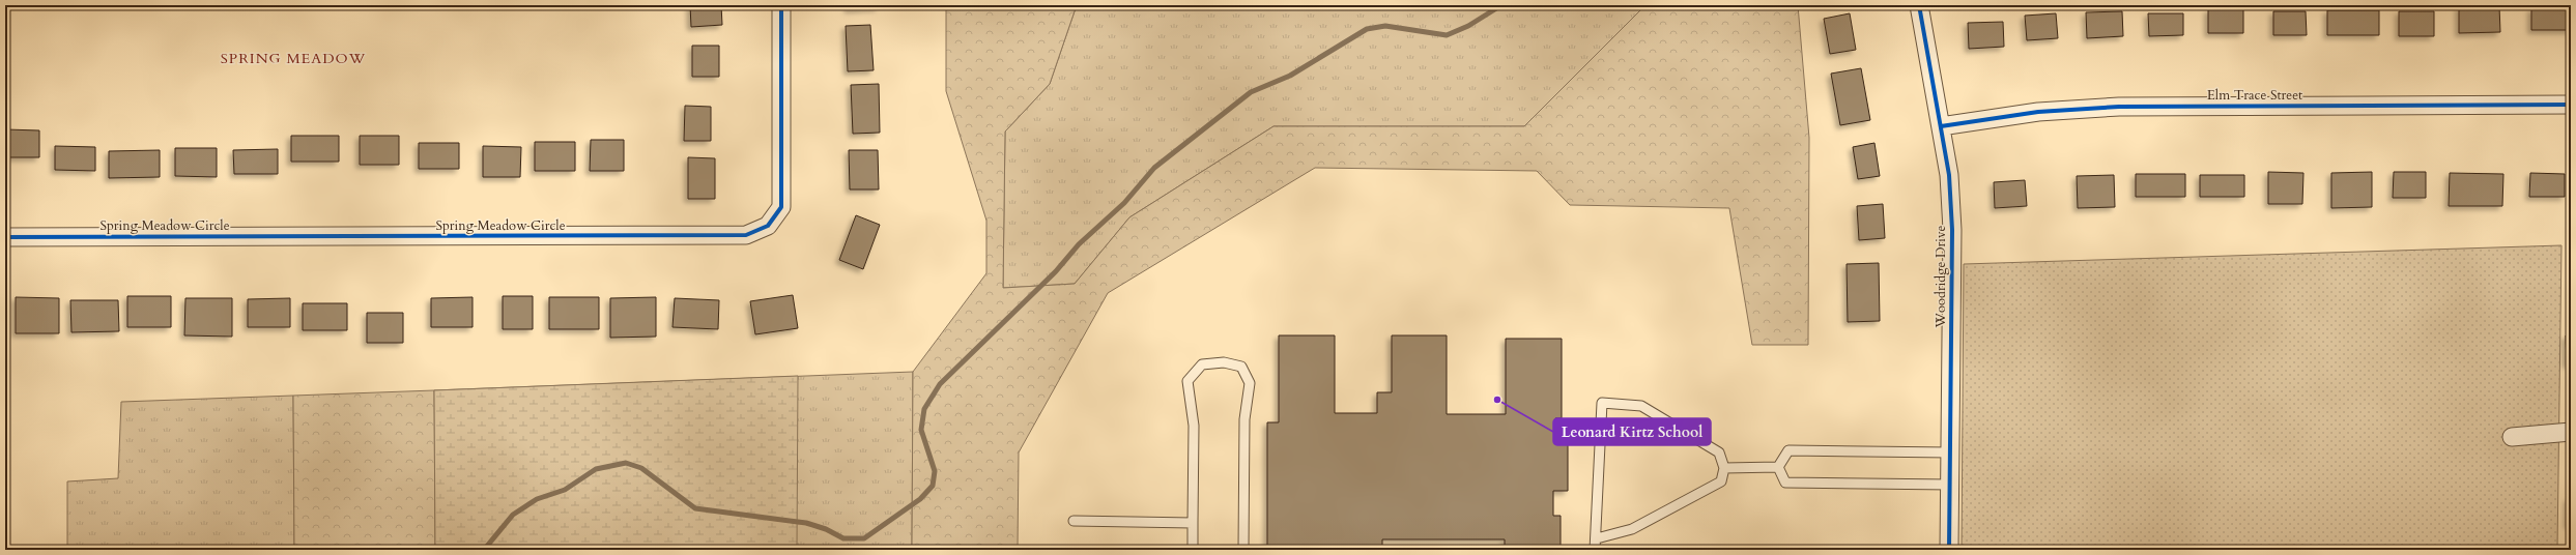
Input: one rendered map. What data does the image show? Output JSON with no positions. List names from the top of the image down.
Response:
{
  "streets": {
    "street": ["Elm Trace Street", "Spring Meadow Circle", "Woodridge Drive"]
  },
  "crossings": [
    ["Elm Trace Street", "Woodridge Drive"]
  ],
  "districts": ["SPRING MEADOW"],
  "places": ["Leonard Kirtz School"]
}
